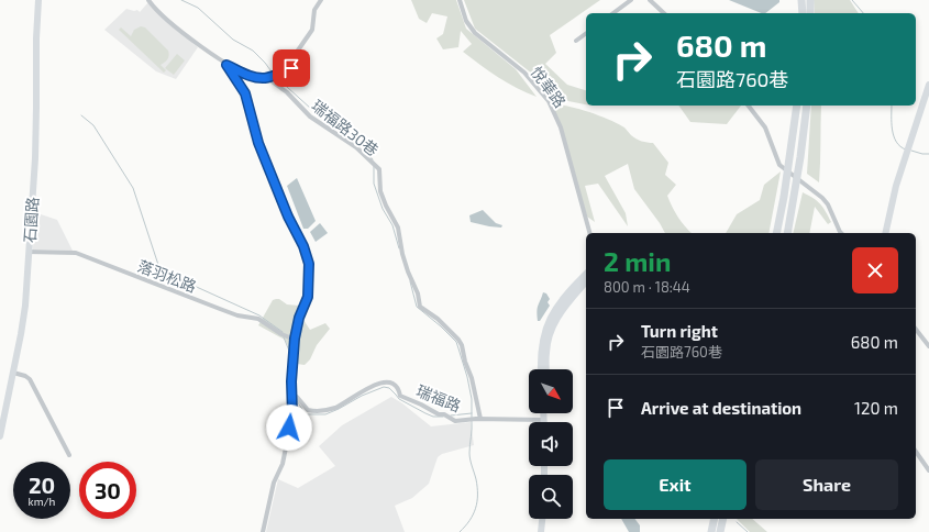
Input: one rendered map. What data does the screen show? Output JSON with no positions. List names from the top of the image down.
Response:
{
  "streets": {
    "main road": ["石園路"],
    "street": [
      "悅華路",
      "瑞福路30巷",
      "落羽松路",
      "瑞福路"
    ]
  },
  "crossings": [
    ["瑞福路30巷", "瑞福路"],
    ["石園路", "落羽松路"]
  ],
  "north": "bottom right",
  "page": {
    "turn": ["680 m", "石園路760巷"],
    "heading": ["2 min", "800 m · 18:44"],
    "list": [
      {
        "name": "Turn right",
        "note": "石園路760巷",
        "value": "680 m"
      },
      {
        "name": "Arrive at destination",
        "value": "120 m"
      }
    ],
    "buttons": ["Exit", "Share"],
    "speed": "20 km/h",
    "limit": "30"
  }
}
